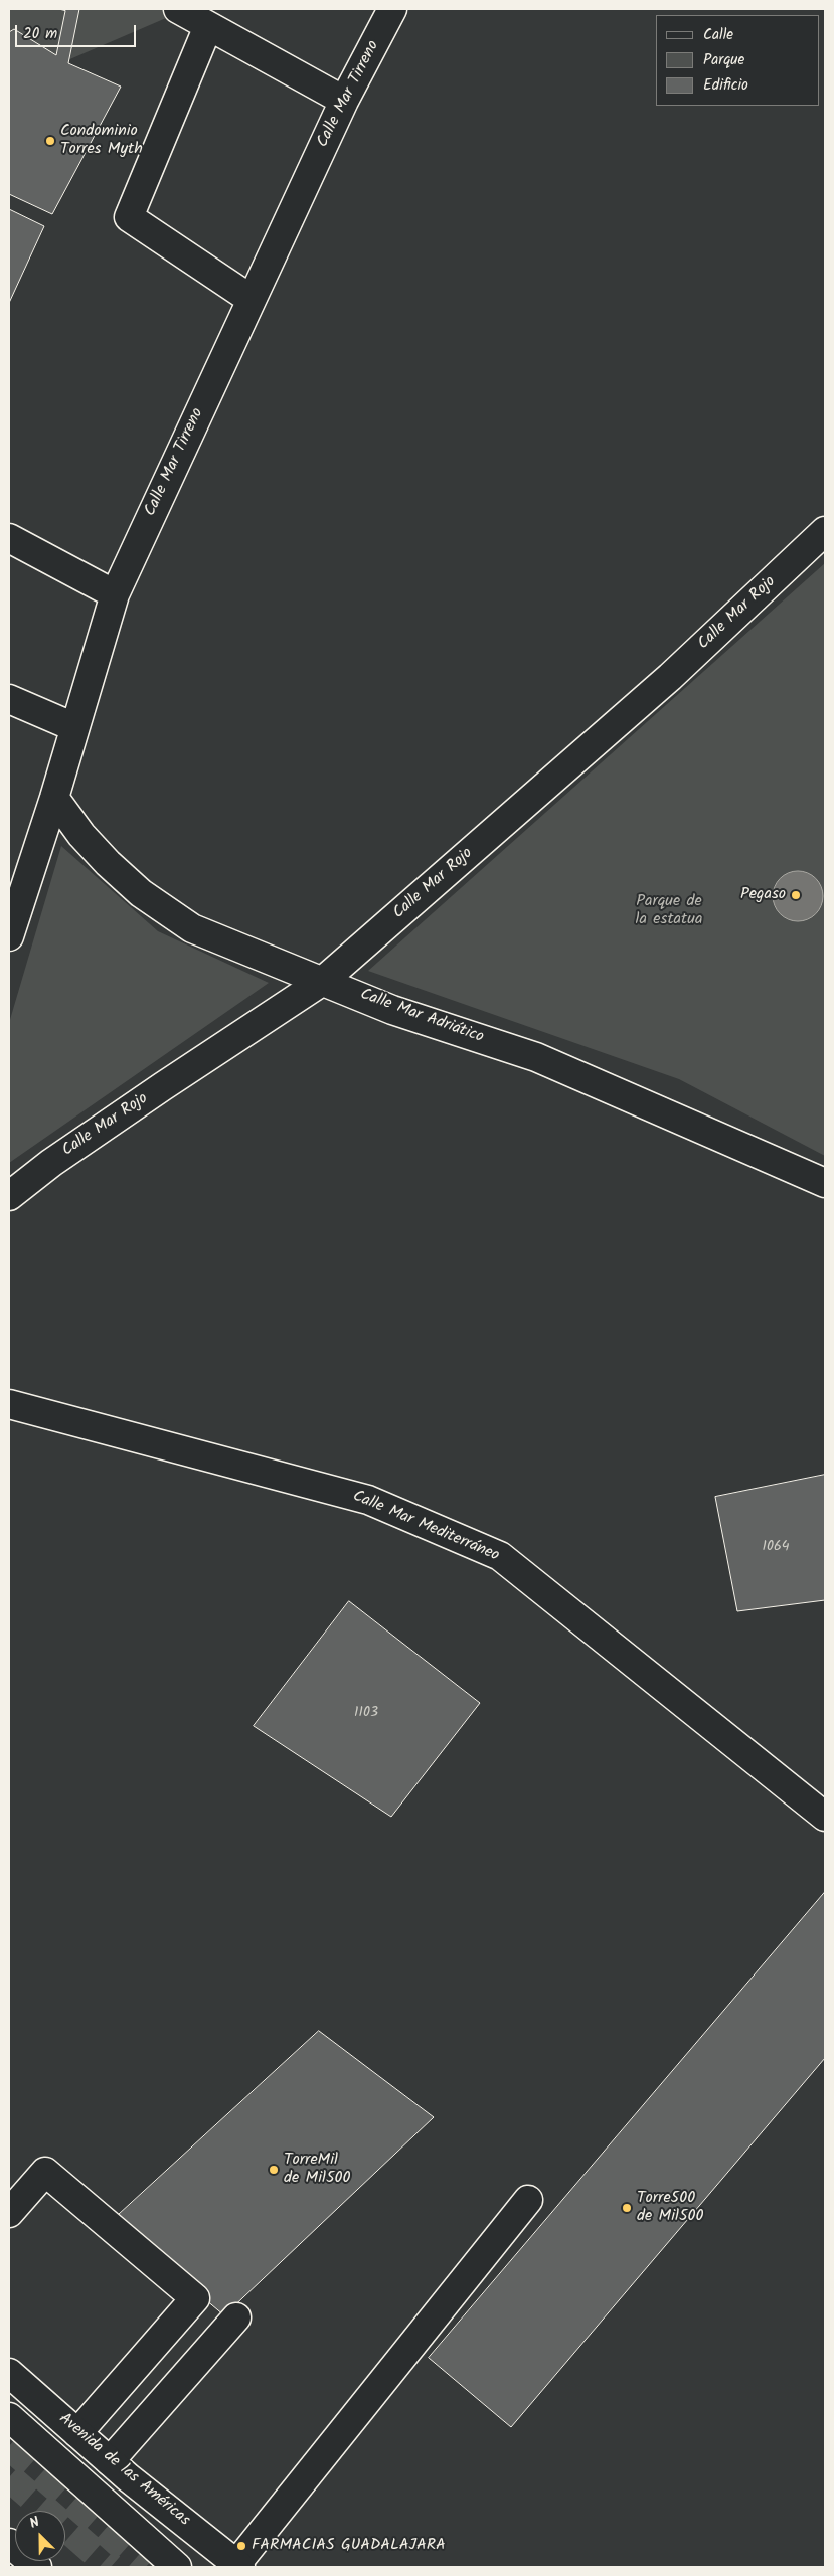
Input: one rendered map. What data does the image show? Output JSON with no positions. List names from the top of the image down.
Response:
{
  "streets": {
    "street": [
      "Calle Mar Tirreno",
      "Calle Mar Rojo",
      "Calle Mar Adriático",
      "Calle Mar Mediterráneo",
      "Avenida de las Américas"
    ]
  },
  "crossings": [
    ["Calle Mar Tirreno", "Calle Mar Adriático"],
    ["Calle Mar Rojo", "Calle Mar Adriático"]
  ],
  "parks": ["Parque de la estatua"],
  "places": [
    "Condominio Torres Myth",
    "Pegaso",
    "TorreMil de Mil500",
    "Torre500 de Mil500",
    "FARMACIAS GUADALAJARA"
  ],
  "house_numbers": ["1064", "1103"],
  "legend": ["Calle", "Parque", "Edificio"],
  "scale_bar": "20 m",
  "north": "top left"
}
